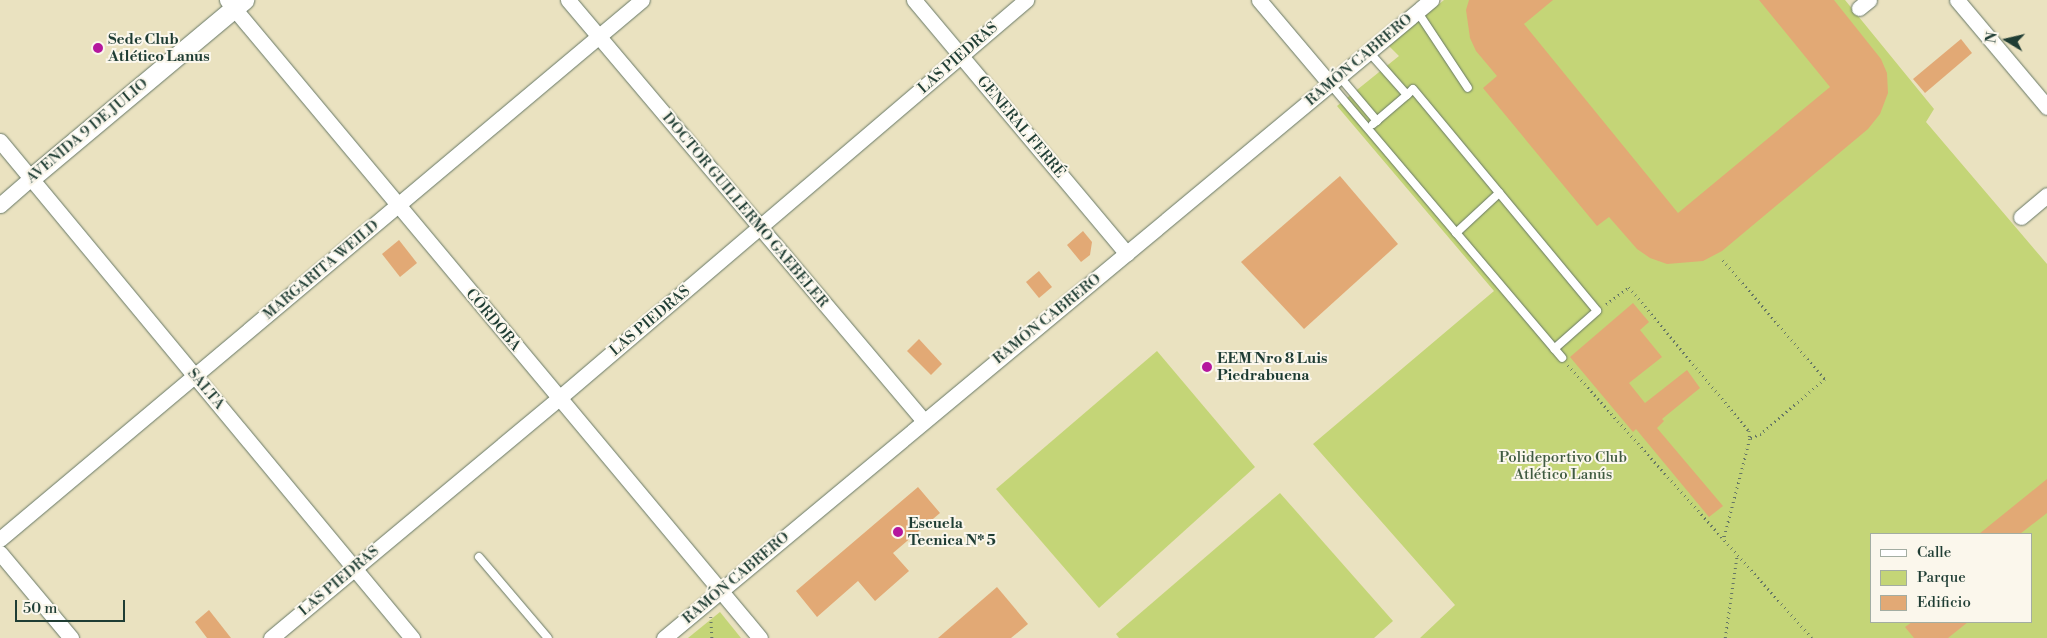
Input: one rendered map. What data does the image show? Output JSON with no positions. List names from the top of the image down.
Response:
{
  "streets": {
    "street": [
      "LAS PIEDRAS",
      "RAMÓN CABRERO",
      "GENERAL FERRÉ",
      "AVENIDA 9 DE JULIO",
      "DOCTOR GUILLERMO GAEBELER",
      "MARGARITA WEILD",
      "CÓRDOBA",
      "SALTA"
    ]
  },
  "crossings": [
    ["LAS PIEDRAS", "GENERAL FERRÉ"],
    ["LAS PIEDRAS", "DOCTOR GUILLERMO GAEBELER"],
    ["LAS PIEDRAS", "CÓRDOBA"],
    ["LAS PIEDRAS", "SALTA"],
    ["RAMÓN CABRERO", "GENERAL FERRÉ"],
    ["RAMÓN CABRERO", "DOCTOR GUILLERMO GAEBELER"],
    ["RAMÓN CABRERO", "CÓRDOBA"],
    ["AVENIDA 9 DE JULIO", "CÓRDOBA"],
    ["AVENIDA 9 DE JULIO", "SALTA"],
    ["DOCTOR GUILLERMO GAEBELER", "MARGARITA WEILD"],
    ["MARGARITA WEILD", "CÓRDOBA"],
    ["MARGARITA WEILD", "SALTA"]
  ],
  "parks": ["Polideportivo Club Atlético Lanús"],
  "places": ["Sede Club Atlético Lanus", "EEM Nro 8 Luis Piedrabuena", "Escuela Tecnica N* 5"],
  "legend": ["Calle", "Parque", "Edificio"],
  "scale_bar": "50 m",
  "north": "left"
}
